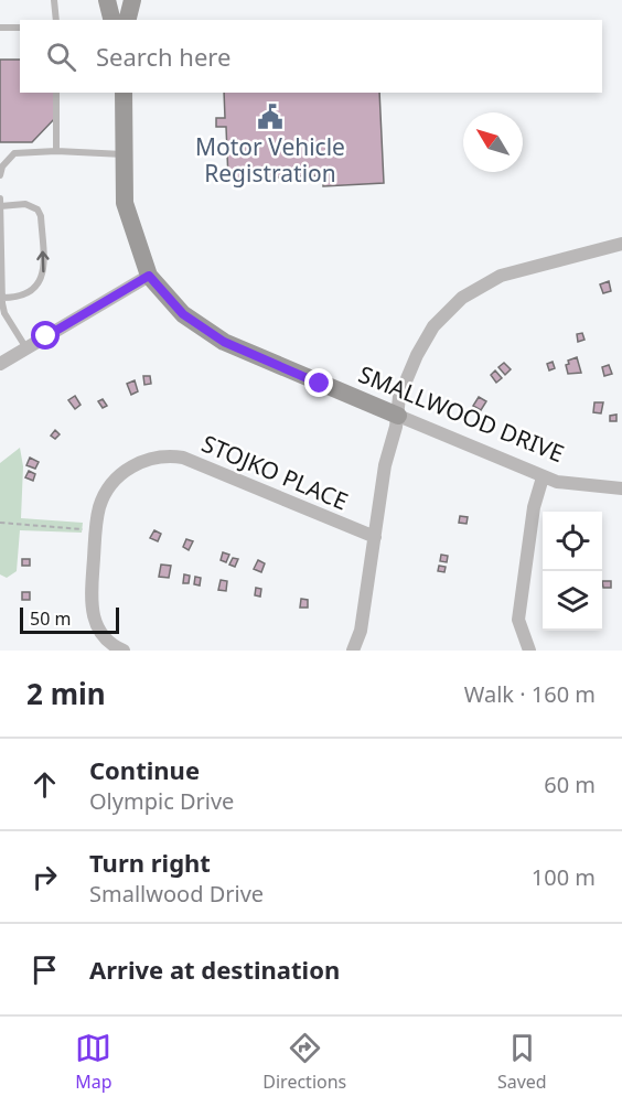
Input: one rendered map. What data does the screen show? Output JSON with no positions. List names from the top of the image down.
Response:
{
  "streets": {
    "street": ["SMALLWOOD DRIVE", "STOJKO PLACE"]
  },
  "crossings": [
    ["SMALLWOOD DRIVE", "STOJKO PLACE"]
  ],
  "places": {
    "public building": ["Motor Vehicle Registration"]
  },
  "scale_bar": "50 m",
  "north": "top left",
  "page": {
    "search": "Search here",
    "scale": "50 m",
    "heading": ["2 min", "Walk · 160 m"],
    "list": [
      ["Continue", "Olympic Drive", "60 m"],
      ["Turn right", "Smallwood Drive", "100 m"],
      "Arrive at destination"
    ],
    "nav": ["Map", "Directions", "Saved"]
  }
}
